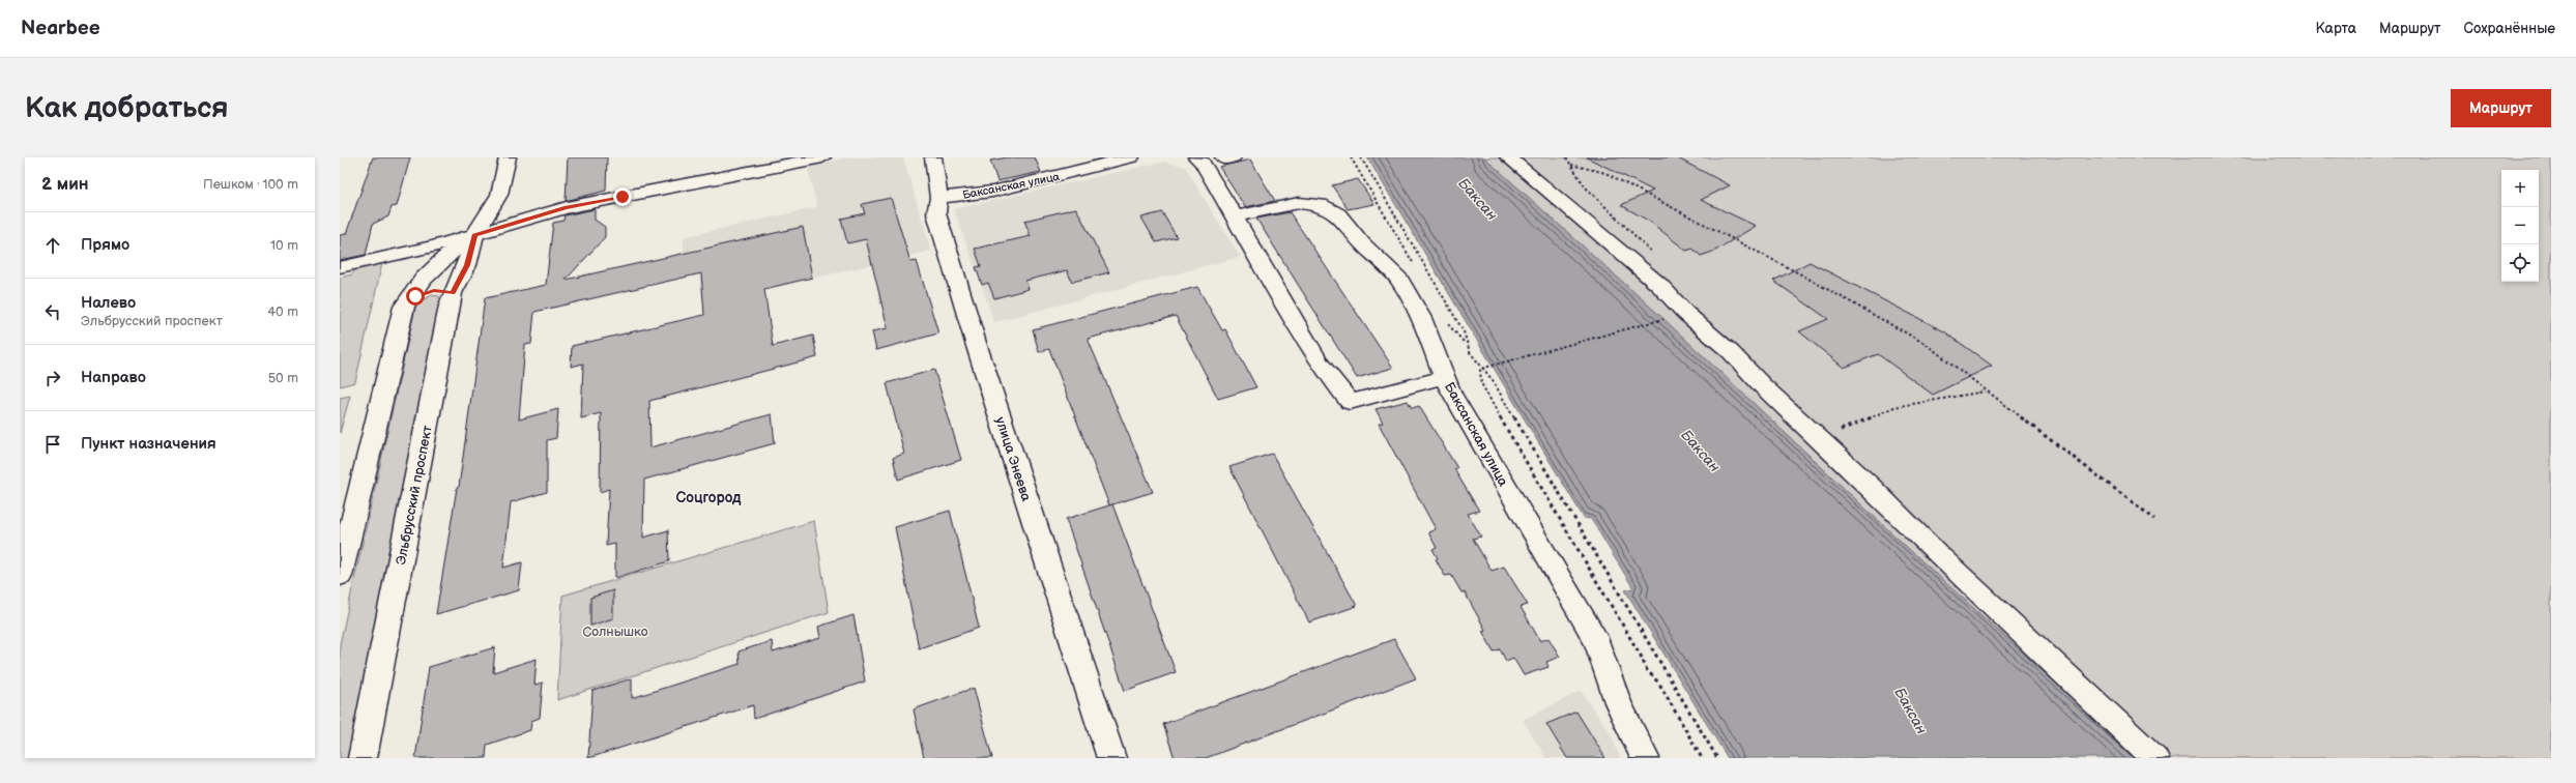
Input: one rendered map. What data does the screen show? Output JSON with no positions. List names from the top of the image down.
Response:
{
  "streets": {
    "street": ["Баксанская улица", "улица Энеева", "Эльбрусский проспект"]
  },
  "crossings": [
    ["Баксанская улица", "улица Энеева"]
  ],
  "districts": ["Соцгород"],
  "water": ["Баксан"],
  "parks": ["Солнышко"],
  "page": {
    "header": "Nearbee",
    "nav": ["Карта", "Маршрут", "Сохранённые"],
    "buttons": "Маршрут",
    "title": "Как добраться",
    "heading": ["2 мин", "Пешком · 100 m"],
    "map_buttons": ["+", "−"],
    "list": [
      ["Прямо", "10 m"],
      ["Налево", "Эльбрусский проспект", "40 m"],
      ["Направо", "50 m"],
      "Пункт назначения"
    ]
  }
}
